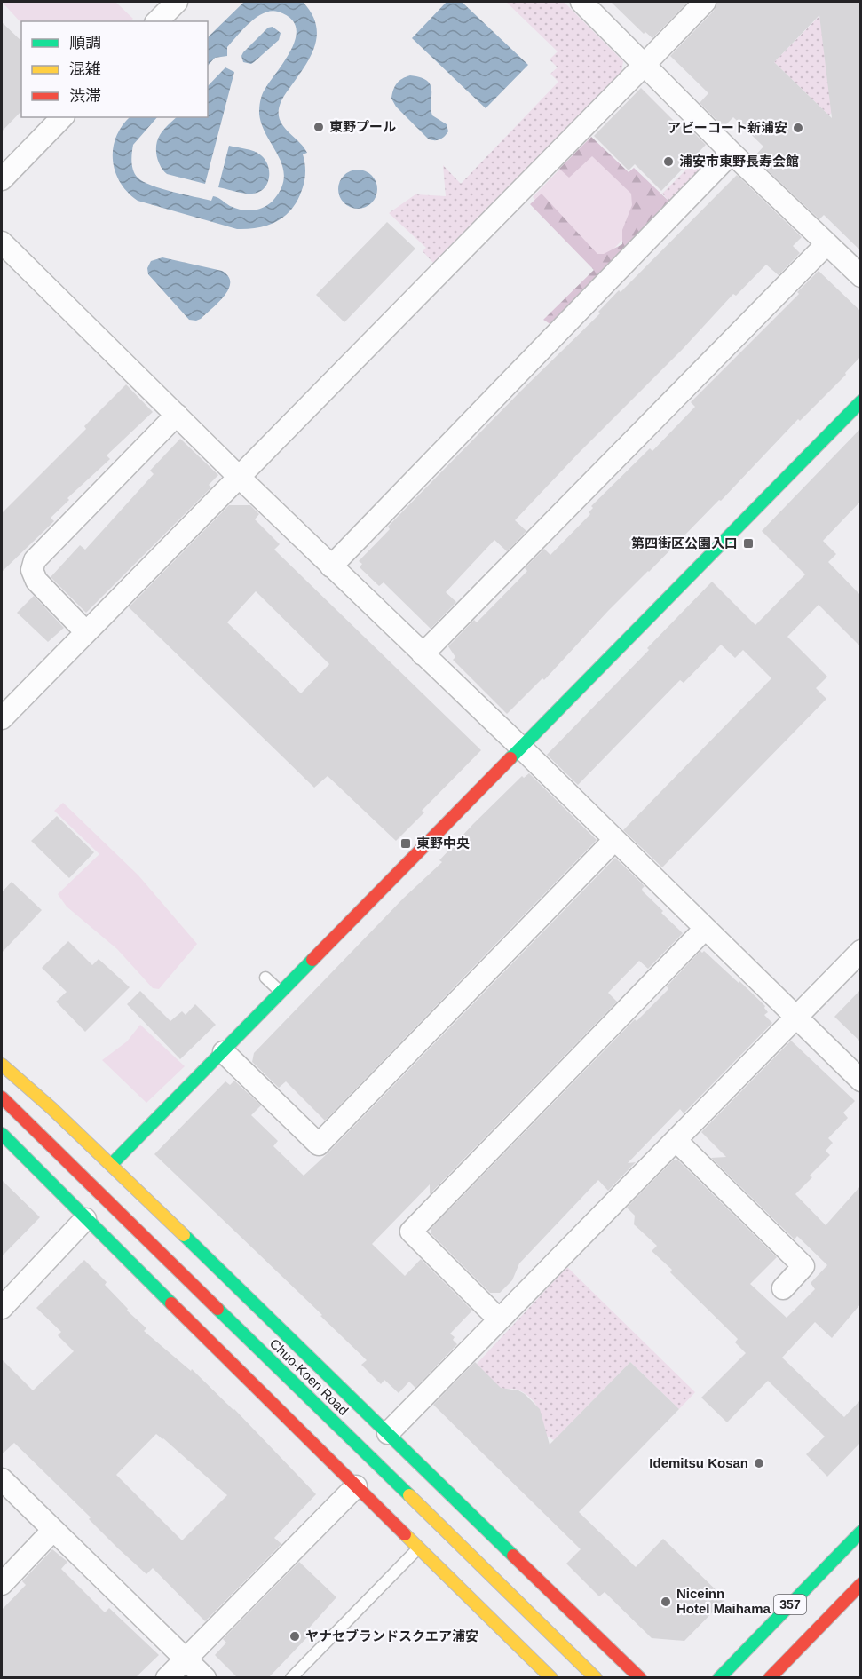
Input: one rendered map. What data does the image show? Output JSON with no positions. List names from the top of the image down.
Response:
{
  "streets": {
    "main road": ["Chuo-Koen Road", "357"]
  },
  "places": {
    "other": [
      "東野プール",
      "アビーコート新浦安",
      "浦安市東野長寿会館",
      "Idemitsu Kosan",
      "Niceinn Hotel Maihama",
      "ヤナセブランドスクエア浦安"
    ],
    "transit": ["第四街区公園入口", "東野中央"]
  },
  "legend": ["順調", "混雑", "渋滞"]
}
